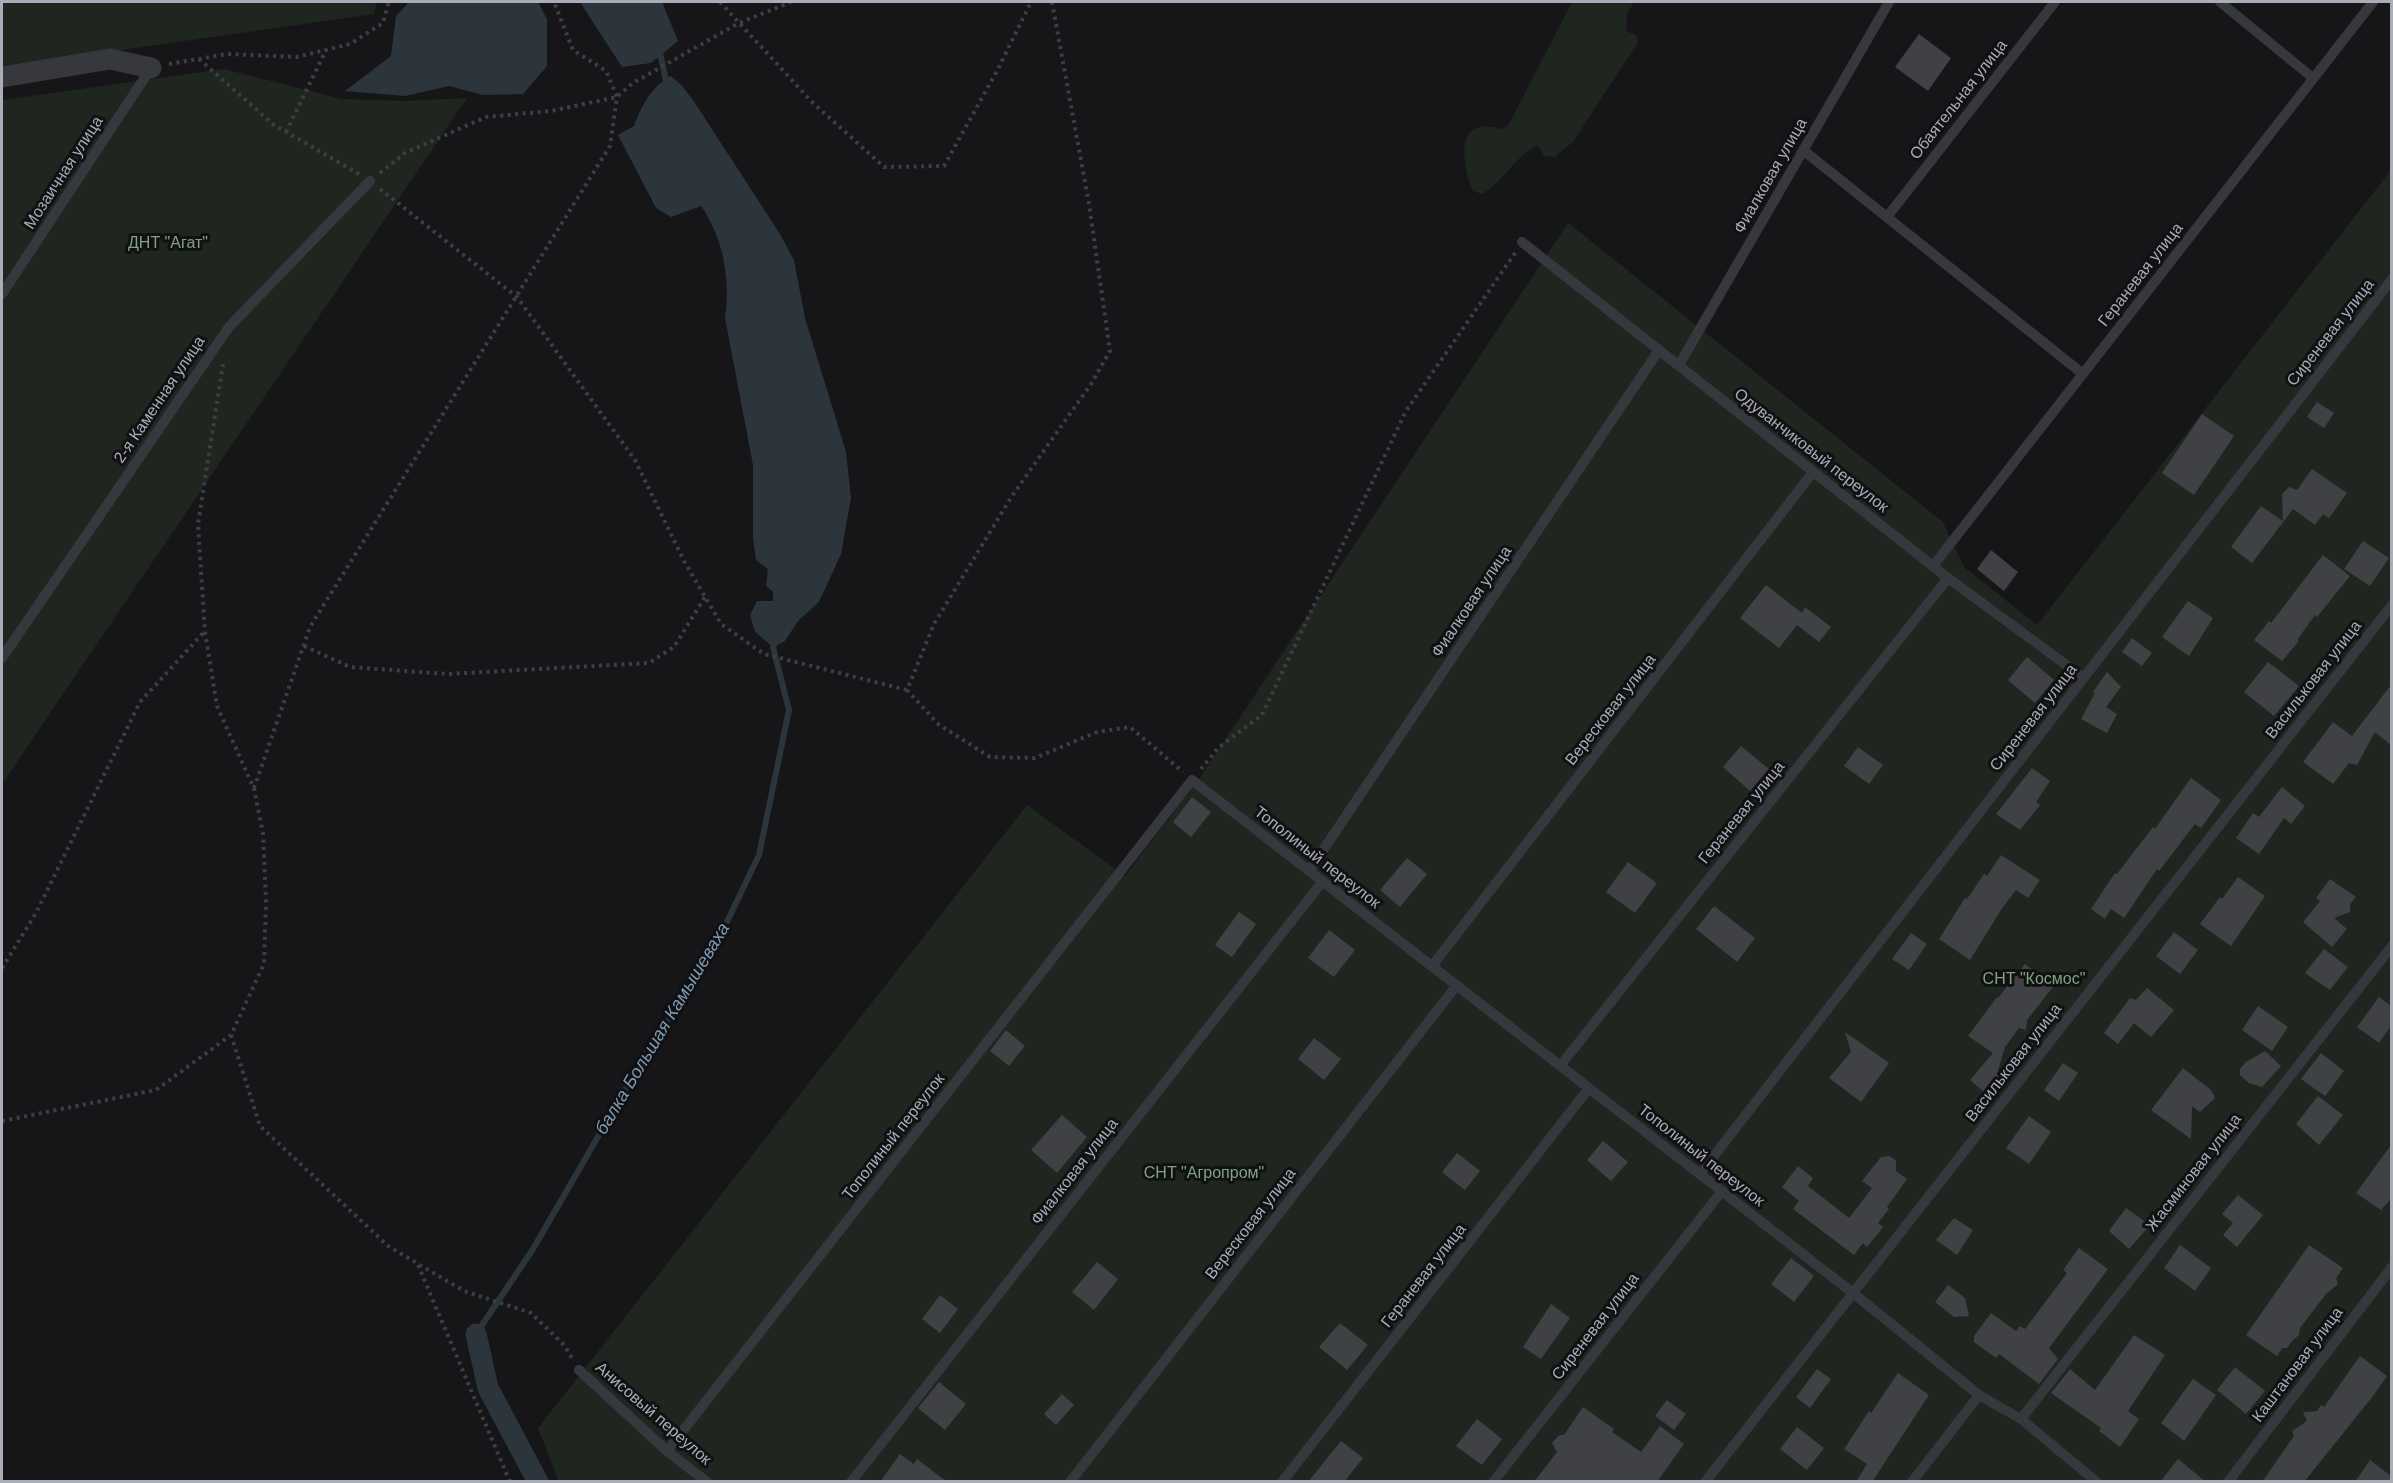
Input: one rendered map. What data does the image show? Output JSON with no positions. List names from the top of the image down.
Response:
{
  "streets": {
    "lane": [
      "Обаятельная улица",
      "Мозаичная улица",
      "Фиалковая улица",
      "Гераневая улица",
      "Сиреневая улица",
      "2-я Каменная улица",
      "Одуванчиковый переулок",
      "Васильковая улица",
      "Вересковая улица",
      "Тополиный переулок",
      "Жасминовая улица",
      "Каштановая улица",
      "Анисовый переулок"
    ]
  },
  "crossings": [
    ["Фиалковая улица", "Одуванчиковый переулок"],
    ["Фиалковая улица", "Тополиный переулок"],
    ["Гераневая улица", "Одуванчиковый переулок"],
    ["Гераневая улица", "Тополиный переулок"],
    ["Сиреневая улица", "Одуванчиковый переулок"],
    ["Сиреневая улица", "Тополиный переулок"],
    ["Одуванчиковый переулок", "Вересковая улица"],
    ["Васильковая улица", "Тополиный переулок"],
    ["Вересковая улица", "Тополиный переулок"],
    ["Тополиный переулок", "Жасминовая улица"],
    ["Тополиный переулок", "Анисовый переулок"]
  ],
  "water": ["балка Большая Камышеваха"],
  "parks": ["ДНТ \"Агат\"", "СНТ \"Космос\"", "СНТ \"Агропром\""]
}
